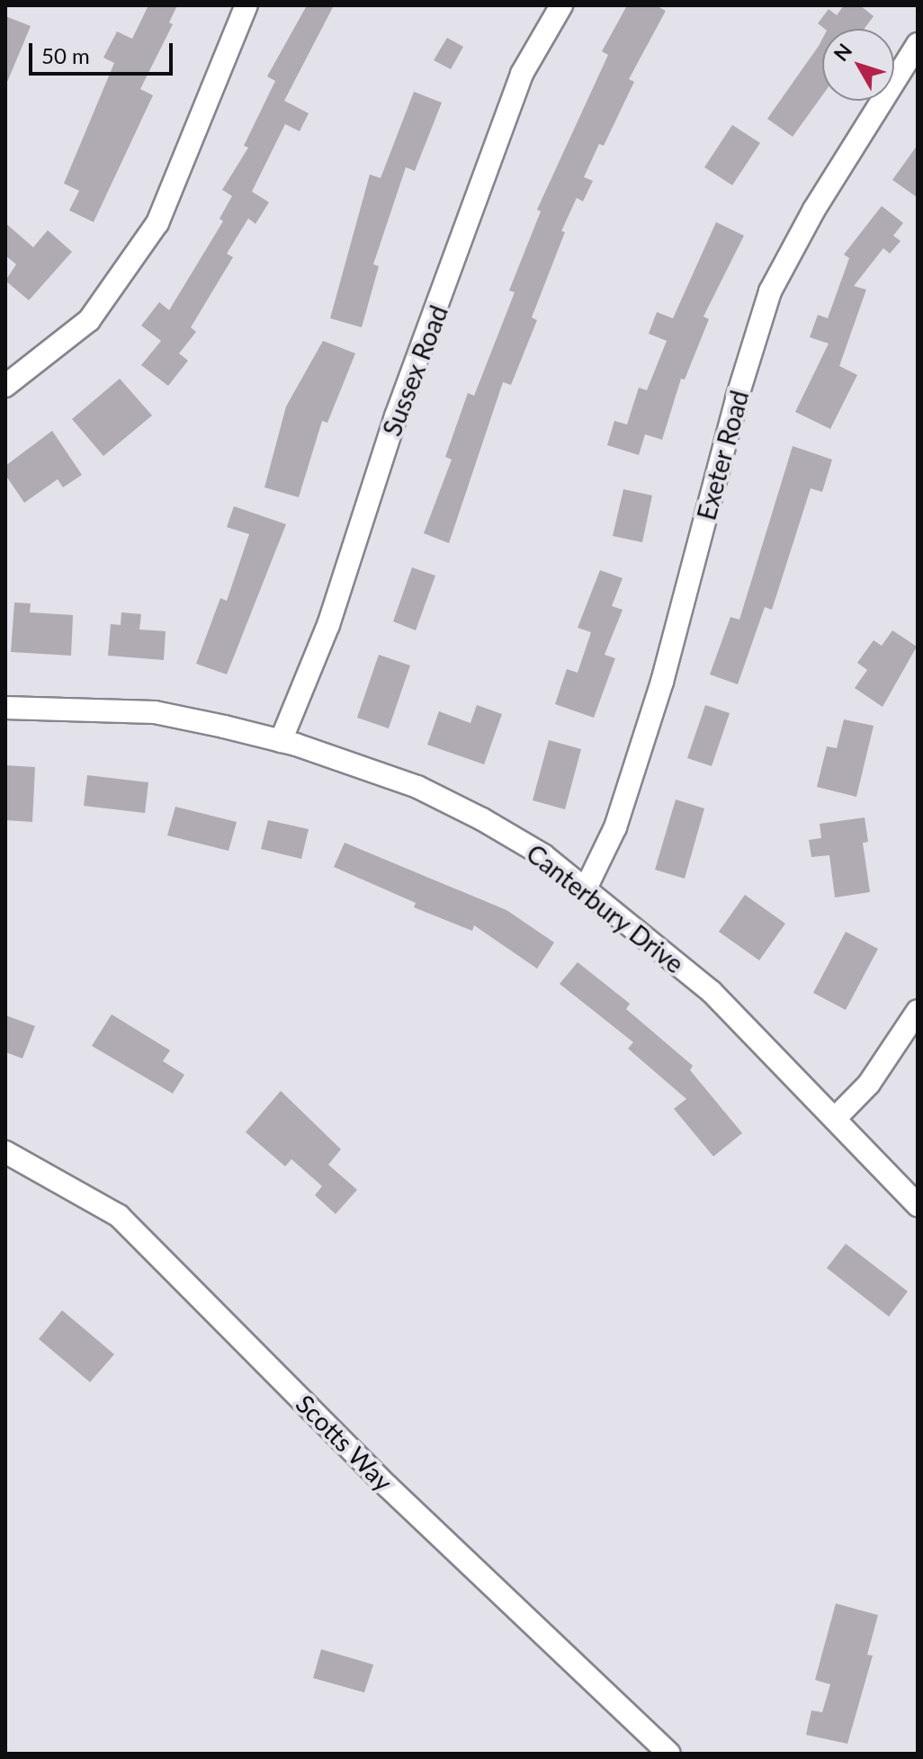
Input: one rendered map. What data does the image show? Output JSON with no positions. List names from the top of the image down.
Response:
{
  "streets": {
    "street": [
      "Sussex Road",
      "Exeter Road",
      "Canterbury Drive",
      "Scotts Way"
    ]
  },
  "crossings": [
    ["Sussex Road", "Canterbury Drive"],
    ["Exeter Road", "Canterbury Drive"]
  ],
  "scale_bar": "50 m",
  "north": "top left"
}
